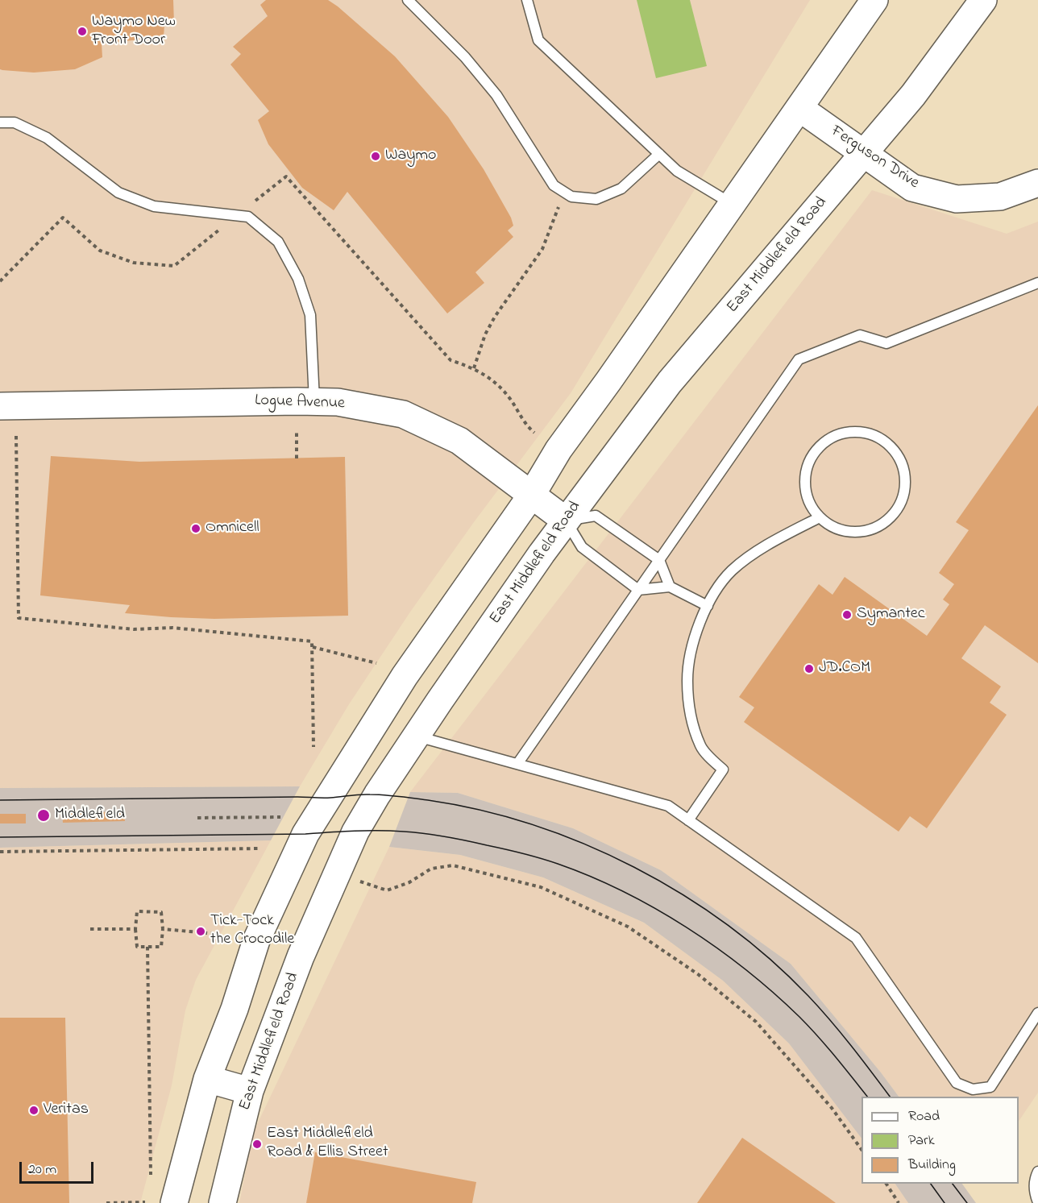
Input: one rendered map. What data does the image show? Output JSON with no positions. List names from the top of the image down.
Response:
{
  "streets": {
    "main road": ["Ferguson Drive", "East Middlefield Road", "Logue Avenue"]
  },
  "crossings": [
    ["Ferguson Drive", "East Middlefield Road"],
    ["East Middlefield Road", "Logue Avenue"]
  ],
  "places": [
    "Waymo New Front Door",
    "Waymo",
    "Omnicell",
    "Symantec",
    "JD.COM",
    "Middlefield",
    "Tick-Tock the Crocodile",
    "Veritas",
    "East Middlefield Road & Ellis Street"
  ],
  "legend": ["Road", "Park", "Building"],
  "scale_bar": "20 m"
}
